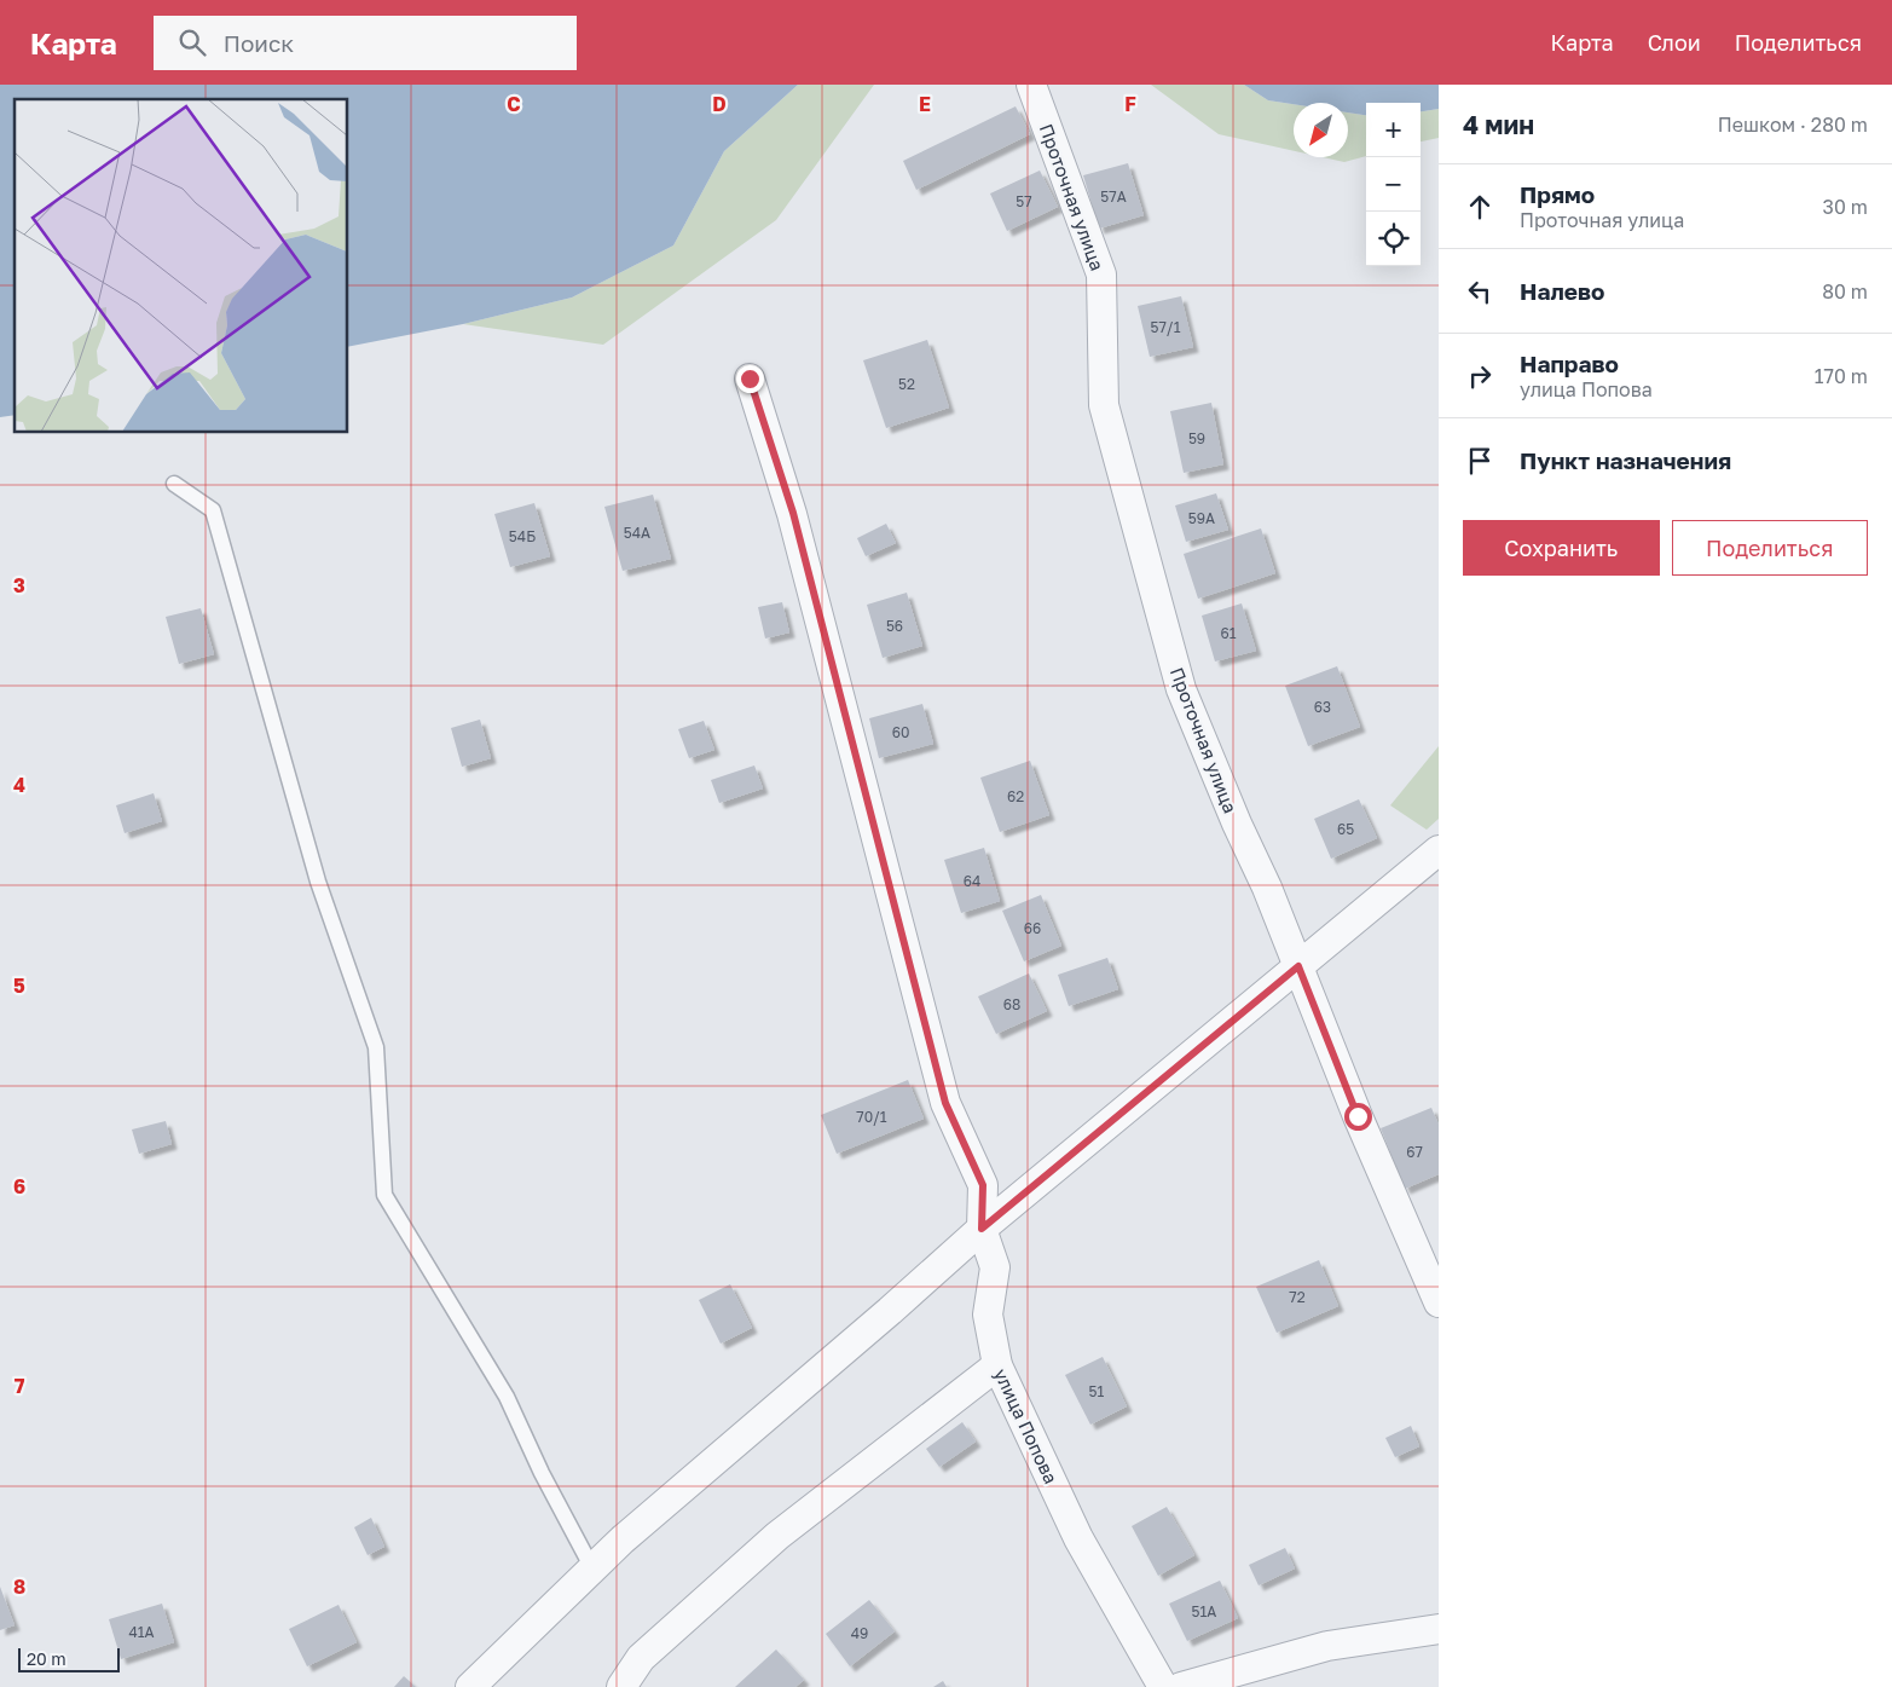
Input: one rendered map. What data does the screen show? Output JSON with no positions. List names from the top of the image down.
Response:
{
  "streets": {
    "street": ["Проточная улица", "улица Попова"]
  },
  "house_numbers": [
    "57А",
    "57",
    "57/1",
    "52",
    "59",
    "59А",
    "54А",
    "54Б",
    "56",
    "61",
    "63",
    "60",
    "62",
    "65",
    "64",
    "66",
    "68",
    "70/1",
    "67",
    "72",
    "51",
    "51А",
    "41А",
    "49"
  ],
  "scale_bar": "20 m",
  "north": "bottom left",
  "page": {
    "header": "Карта",
    "search": "Поиск",
    "nav": ["Карта", "Слои", "Поделиться"],
    "heading": ["4 мин", "Пешком · 280 m"],
    "map_buttons": ["+", "−"],
    "list": [
      ["Прямо", "Проточная улица", "30 m"],
      ["Налево", "80 m"],
      ["Направо", "улица Попова", "170 m"],
      "Пункт назначения"
    ],
    "buttons": ["Сохранить", "Поделиться"],
    "scale": "20 m"
  },
  "grid": {
    "columns": [
      "C",
      "D",
      "E",
      "F"
    ],
    "rows": [
      "3",
      "4",
      "5",
      "6",
      "7",
      "8"
    ]
  }
}
